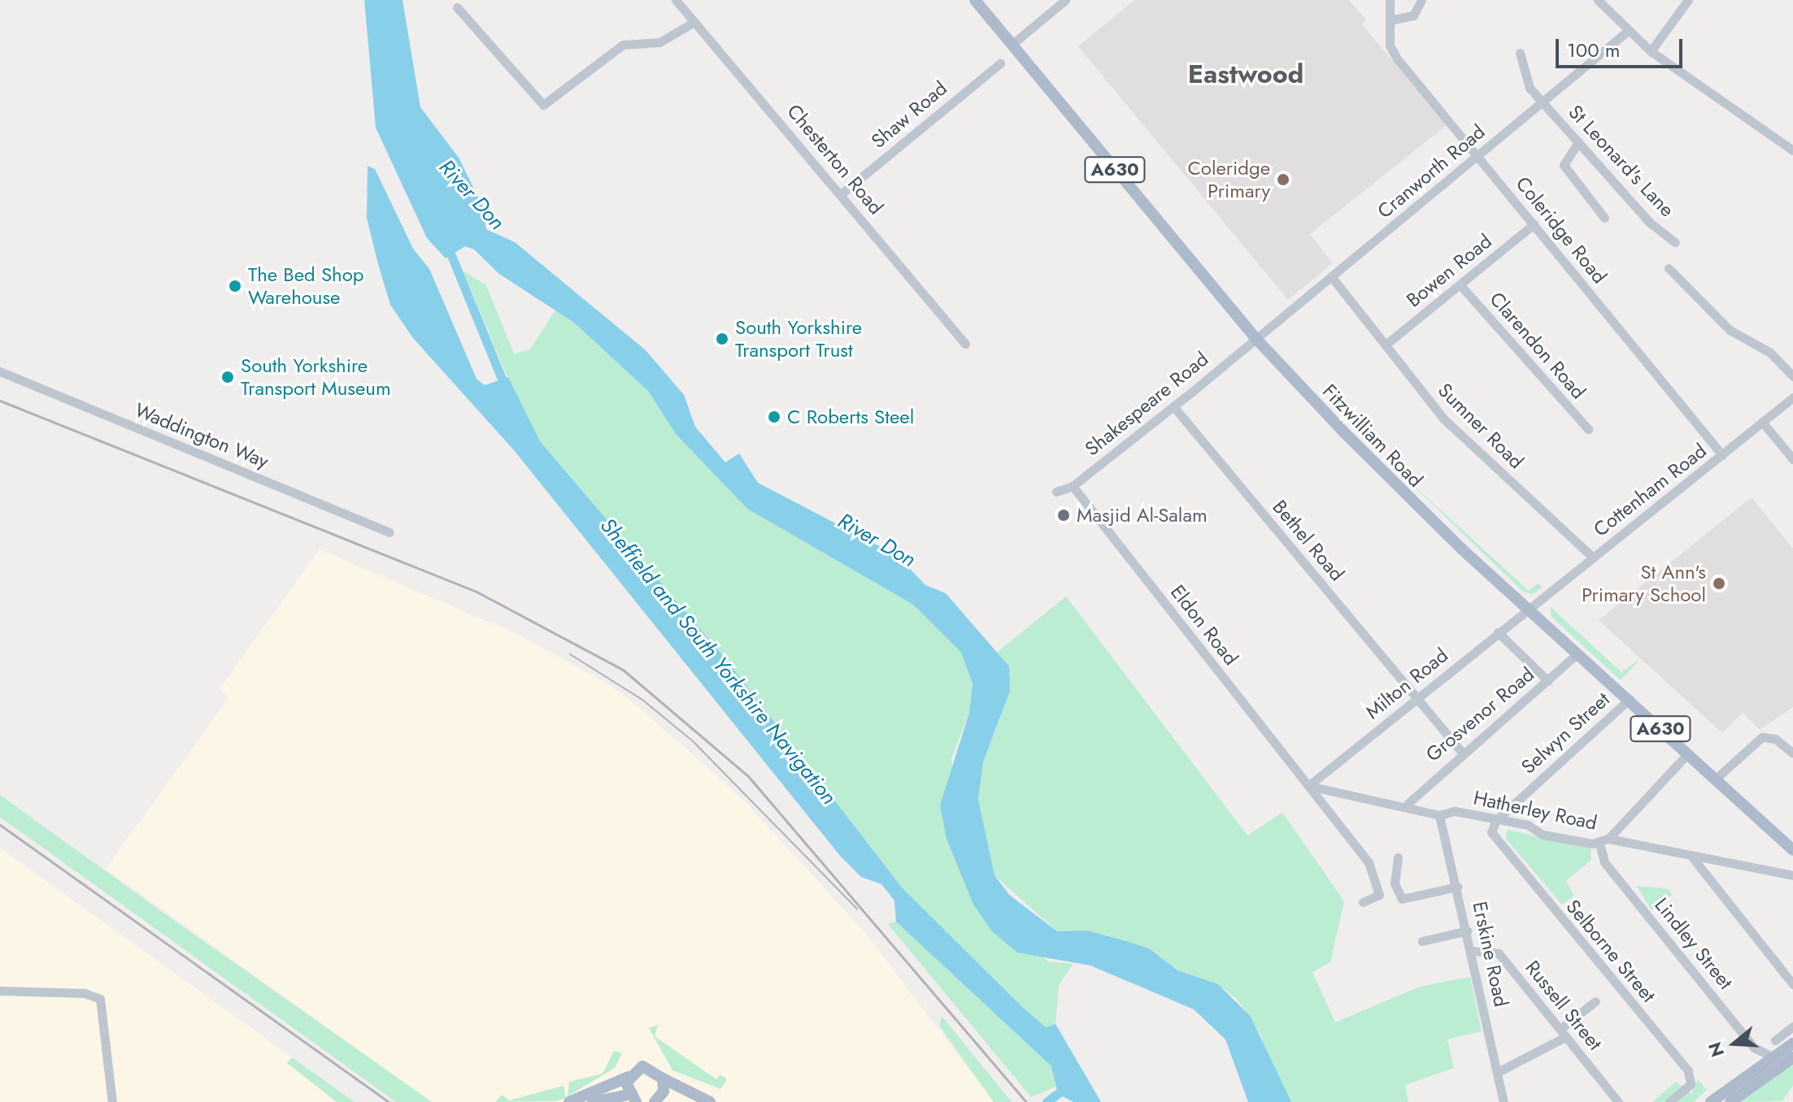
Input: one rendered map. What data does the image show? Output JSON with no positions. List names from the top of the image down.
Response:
{
  "streets": {
    "main road": ["A630", "Fitzwilliam Road"],
    "street": [
      "Shaw Road",
      "Chesterton Road",
      "St Leonard's Lane",
      "Cranworth Road",
      "Coleridge Road",
      "Bowen Road",
      "Clarendon Road",
      "Shakespeare Road",
      "Sumner Road",
      "Waddington Way",
      "Cottenham Road",
      "Bethel Road",
      "Eldon Road",
      "Milton Road",
      "Grosvenor Road",
      "Selwyn Street",
      "Hatherley Road",
      "Lindley Street",
      "Selborne Street",
      "Erskine Road",
      "Russell Street"
    ]
  },
  "crossings": [
    ["Shaw Road", "Chesterton Road"],
    ["St Leonard's Lane", "Cranworth Road"],
    ["Cranworth Road", "Coleridge Road"],
    ["Cranworth Road", "Shakespeare Road"],
    ["Cranworth Road", "Sumner Road"],
    ["Cranworth Road", "Fitzwilliam Road"],
    ["Coleridge Road", "Bowen Road"],
    ["Coleridge Road", "Cottenham Road"],
    ["Bowen Road", "Clarendon Road"],
    ["Bowen Road", "Sumner Road"],
    ["Shakespeare Road", "Fitzwilliam Road"],
    ["Shakespeare Road", "Bethel Road"],
    ["Shakespeare Road", "Eldon Road"],
    ["Sumner Road", "Cottenham Road"],
    ["Fitzwilliam Road", "Cottenham Road"],
    ["Fitzwilliam Road", "Milton Road"],
    ["Fitzwilliam Road", "Grosvenor Road"],
    ["Fitzwilliam Road", "Selwyn Street"],
    ["Cottenham Road", "Milton Road"],
    ["Bethel Road", "Milton Road"],
    ["Bethel Road", "Grosvenor Road"],
    ["Eldon Road", "Milton Road"],
    ["Eldon Road", "Hatherley Road"],
    ["Milton Road", "Hatherley Road"],
    ["Grosvenor Road", "Hatherley Road"],
    ["Selwyn Street", "Hatherley Road"],
    ["Selwyn Street", "Selborne Street"],
    ["Hatherley Road", "Lindley Street"],
    ["Hatherley Road", "Selborne Street"],
    ["Hatherley Road", "Erskine Road"],
    ["Erskine Road", "Russell Street"]
  ],
  "districts": ["Eastwood"],
  "water": ["River Don", "Sheffield and South Yorkshire Navigation"],
  "places": [
    "Coleridge Primary",
    "The Bed Shop Warehouse",
    "South Yorkshire Transport Trust",
    "South Yorkshire Transport Museum",
    "C Roberts Steel",
    "Masjid Al-Salam",
    "St Ann's Primary School"
  ],
  "scale_bar": "100 m",
  "north": "left"
}
